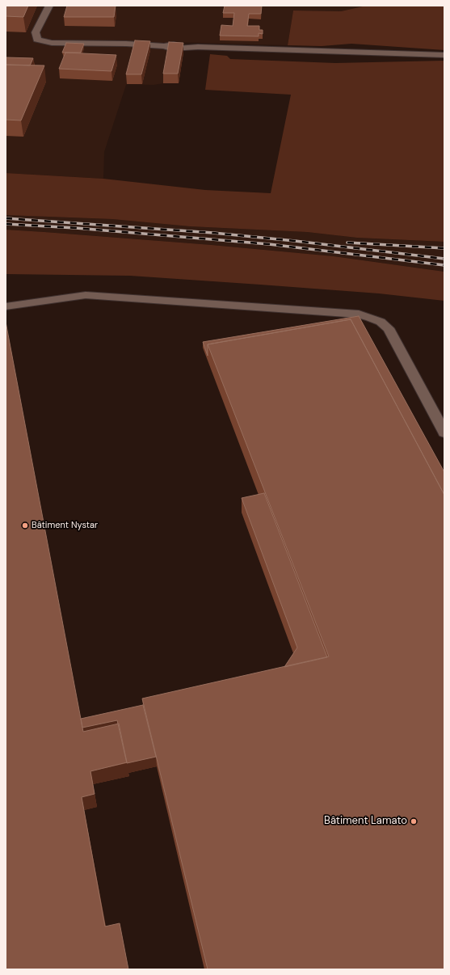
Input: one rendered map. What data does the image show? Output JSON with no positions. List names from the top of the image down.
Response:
{
  "places": ["Bâtiment Nystar", "Bâtiment Lamato"]
}
